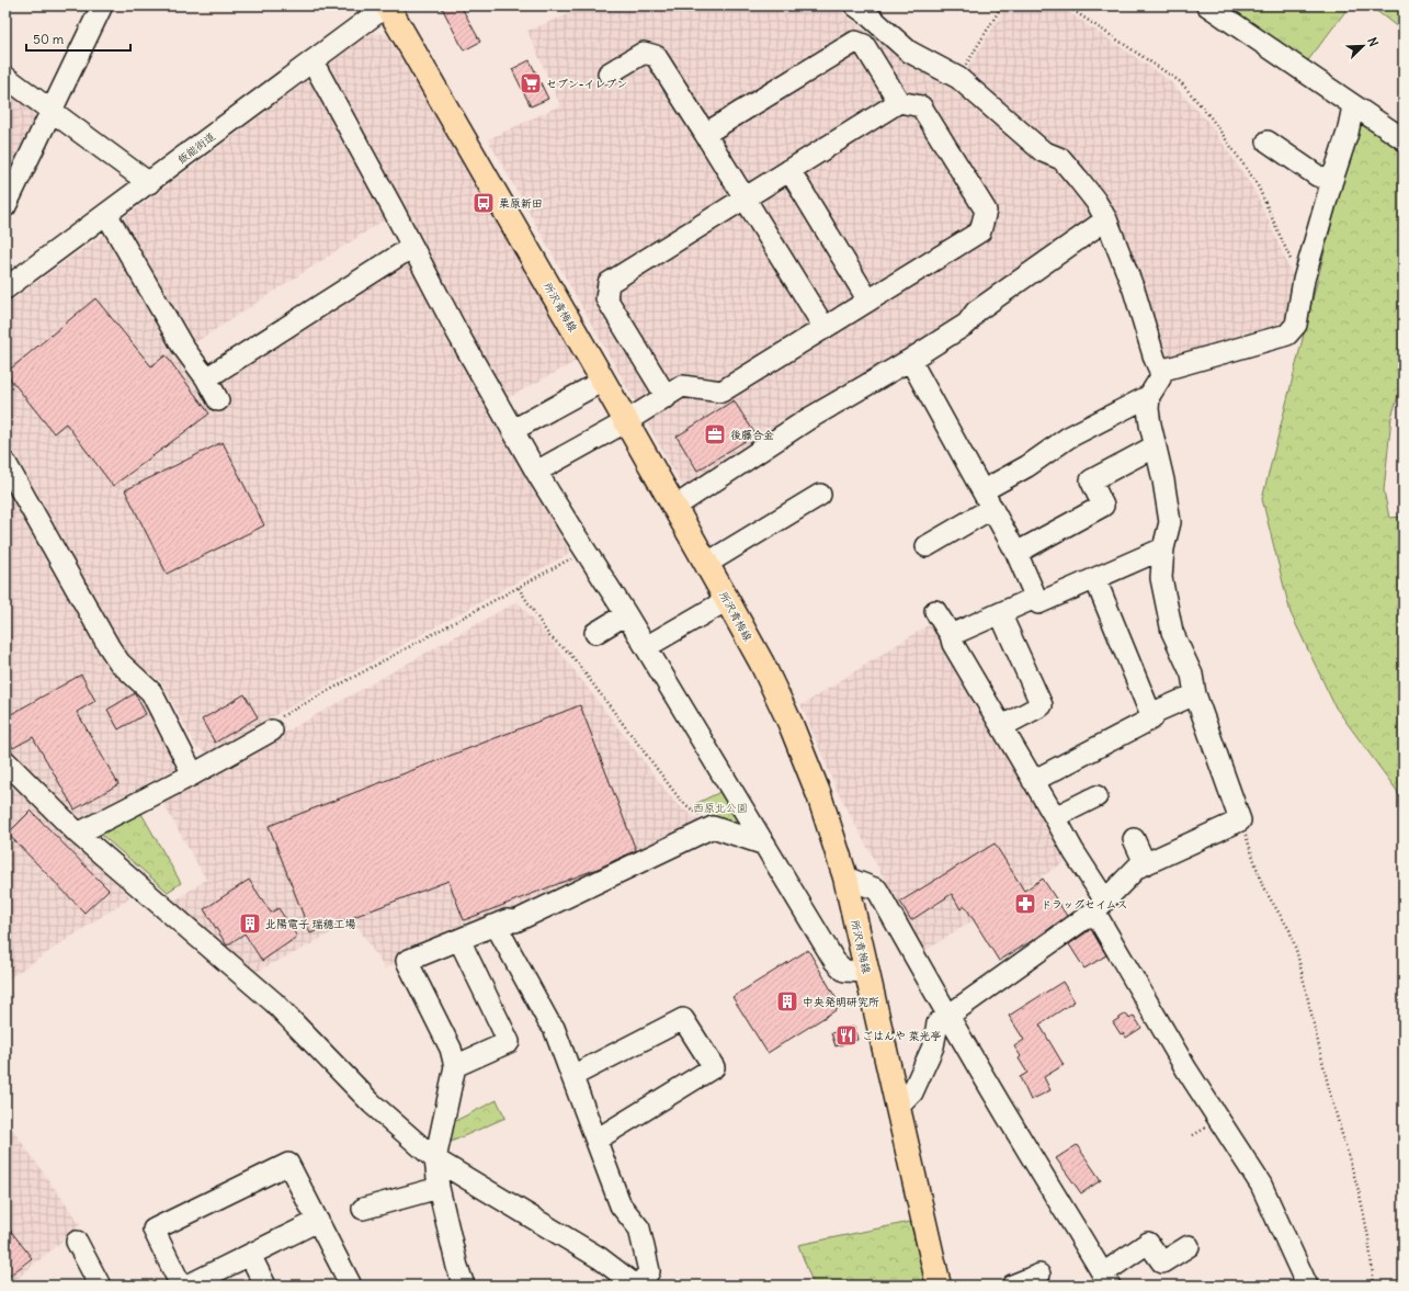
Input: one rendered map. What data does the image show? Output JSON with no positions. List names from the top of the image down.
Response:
{
  "streets": {
    "main road": ["所沢青梅線"],
    "street": ["飯能街道"]
  },
  "crossings": [
    ["飯能街道", "所沢青梅線"]
  ],
  "parks": ["西原北公園"],
  "places": {
    "supermarket": ["セブン-イレブン"],
    "bus stop": ["栗原新田"],
    "office": ["後藤合金"],
    "pharmacy": ["ドラッグセイムス"],
    "building": ["北陽電子 瑞穂工場", "中央発明研究所"],
    "restaurant": ["ごはんや 菜光亭"]
  },
  "scale_bar": "50 m",
  "north": "top right"
}
